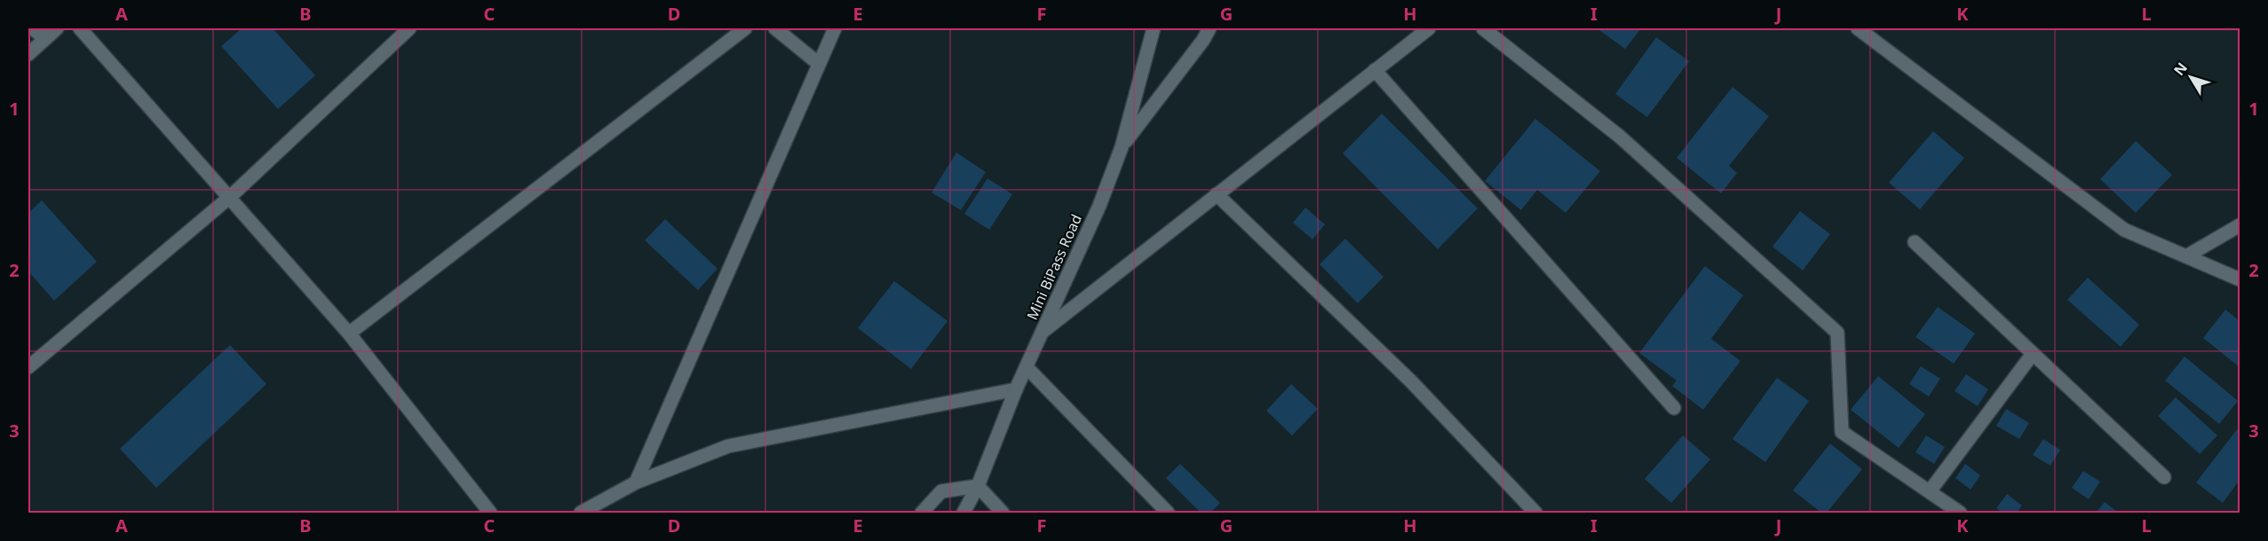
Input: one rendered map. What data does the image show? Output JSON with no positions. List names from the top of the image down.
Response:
{
  "streets": {
    "street": ["Mini BiPass Road"]
  },
  "north": "top left",
  "grid": {
    "columns": [
      "A",
      "B",
      "C",
      "D",
      "E",
      "F",
      "G",
      "H",
      "I",
      "J",
      "K",
      "L"
    ],
    "rows": ["1", "2", "3"]
  }
}
